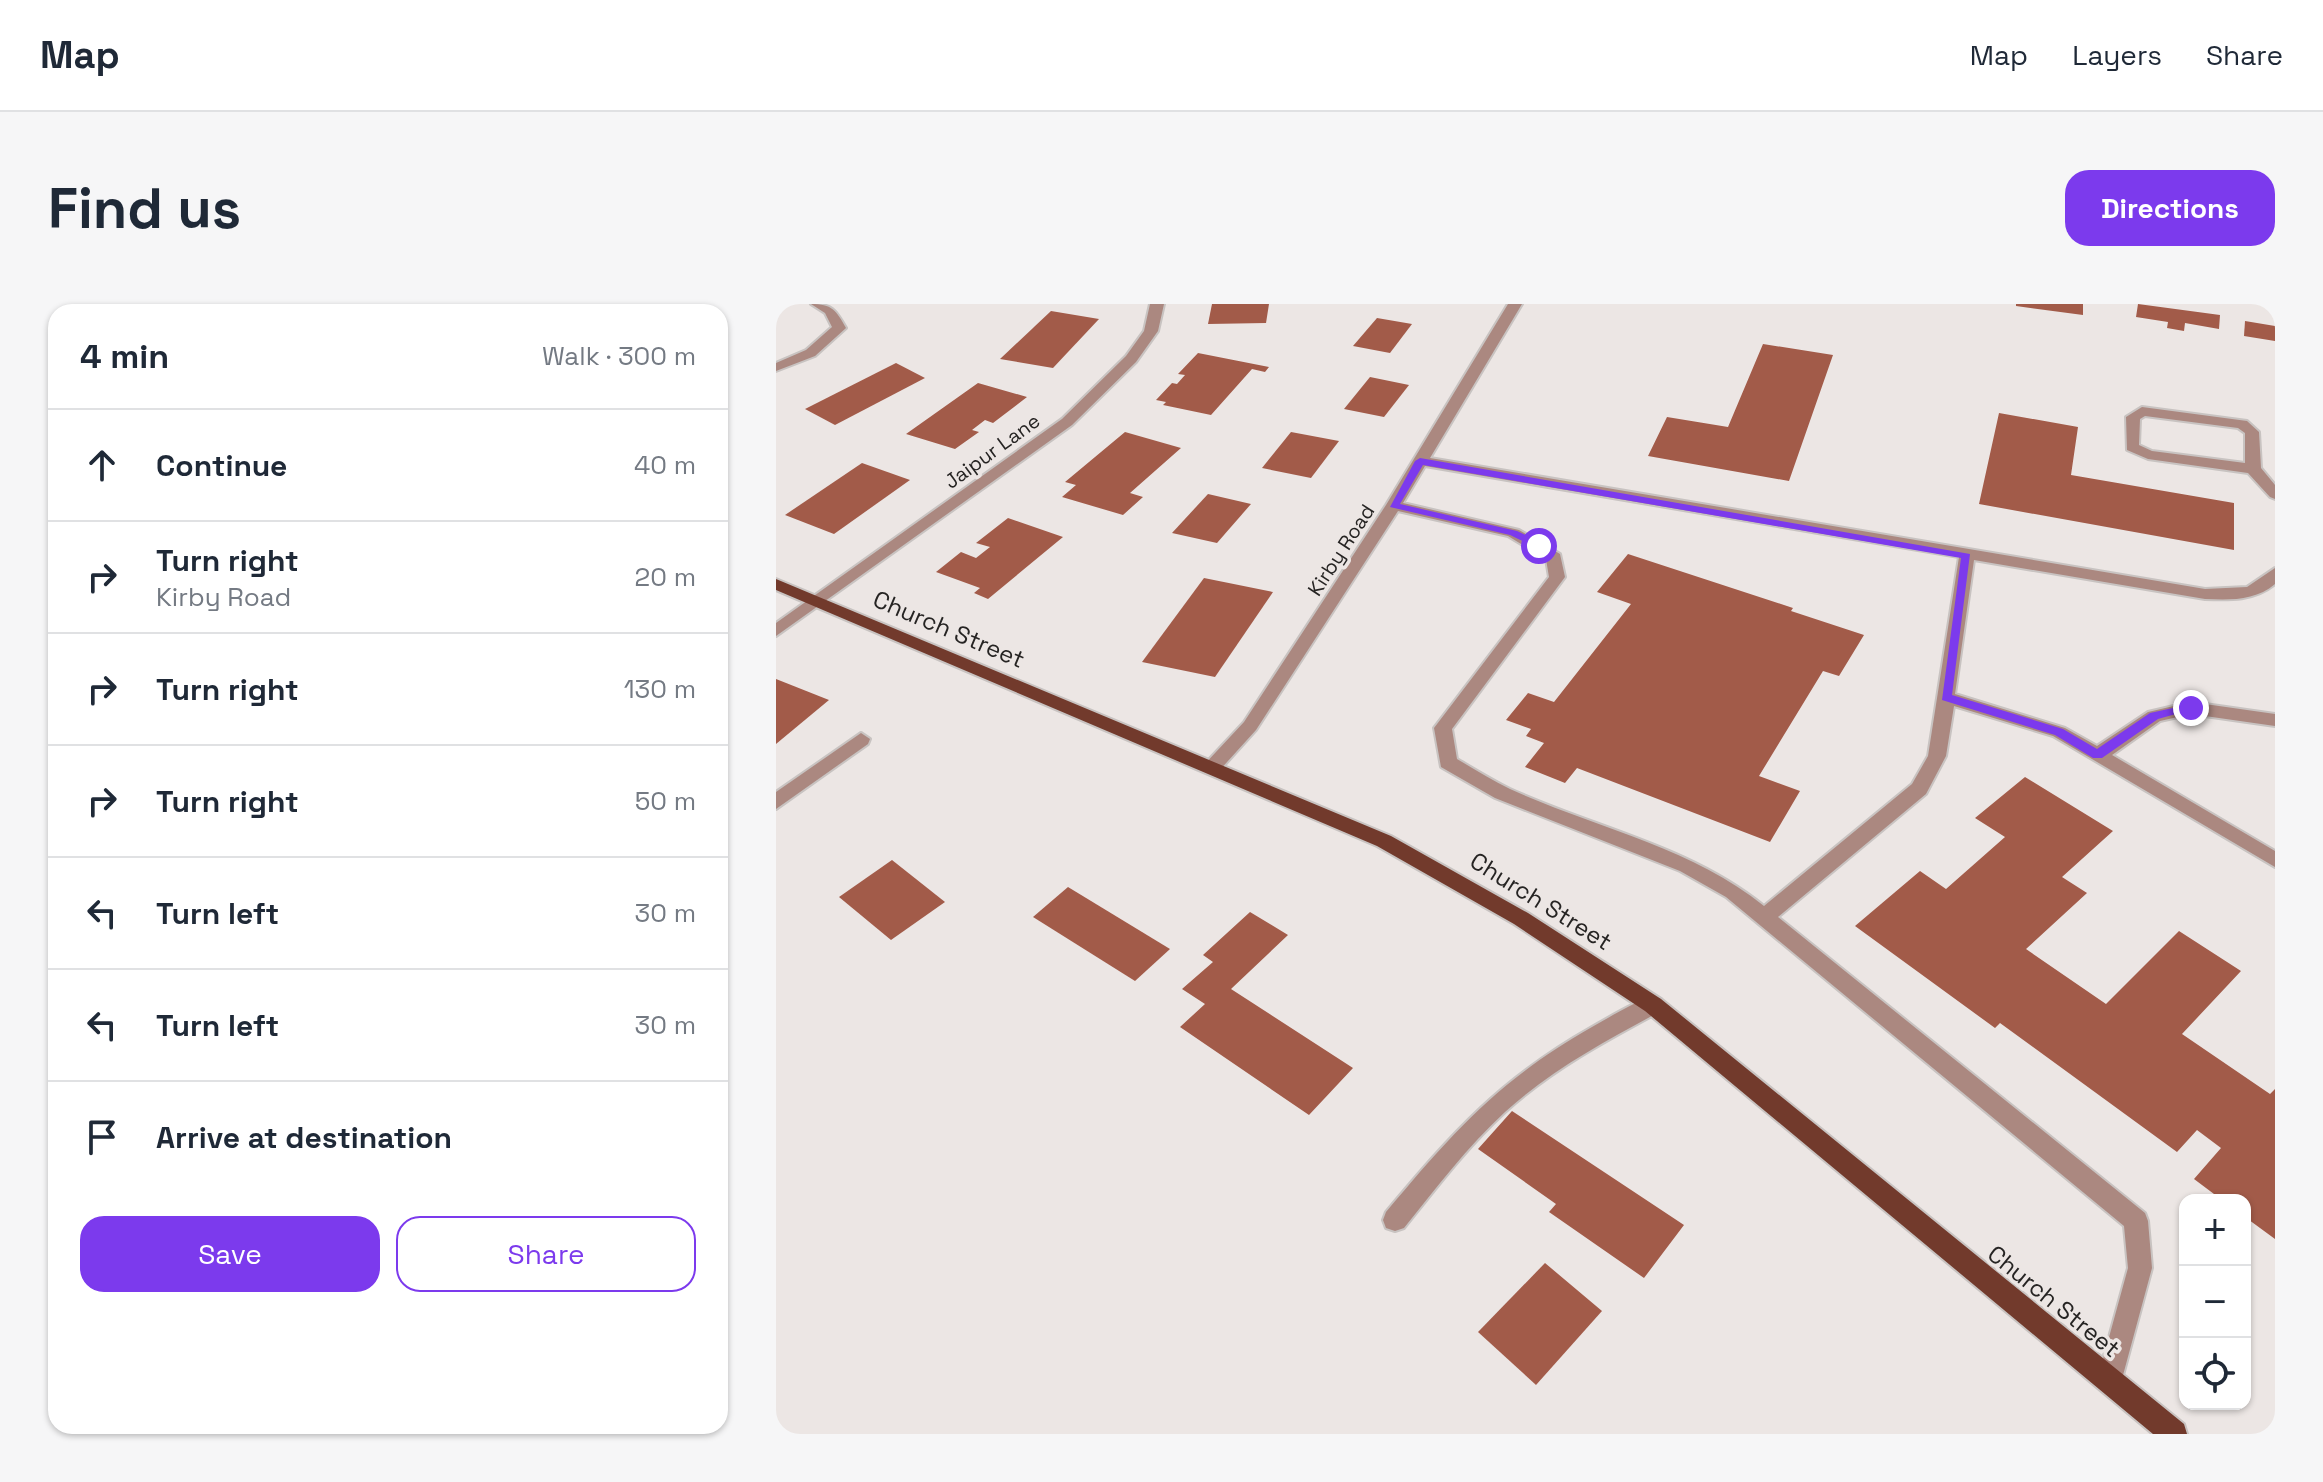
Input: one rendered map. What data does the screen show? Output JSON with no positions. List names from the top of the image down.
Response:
{
  "streets": {
    "main road": ["Church Street"],
    "street": ["Jaipur Lane", "Kirby Road"]
  },
  "crossings": [
    ["Jaipur Lane", "Church Street"],
    ["Kirby Road", "Church Street"]
  ],
  "page": {
    "header": "Map",
    "nav": ["Map", "Layers", "Share"],
    "buttons": [
      "Directions",
      ["Save", "Share"]
    ],
    "title": "Find us",
    "heading": ["4 min", "Walk · 300 m"],
    "list": [
      ["Continue", "40 m"],
      ["Turn right", "Kirby Road", "20 m"],
      ["Turn right", "130 m"],
      ["Turn right", "50 m"],
      ["Turn left", "30 m"],
      ["Turn left", "30 m"],
      "Arrive at destination"
    ],
    "map_buttons": ["+", "−"]
  }
}
